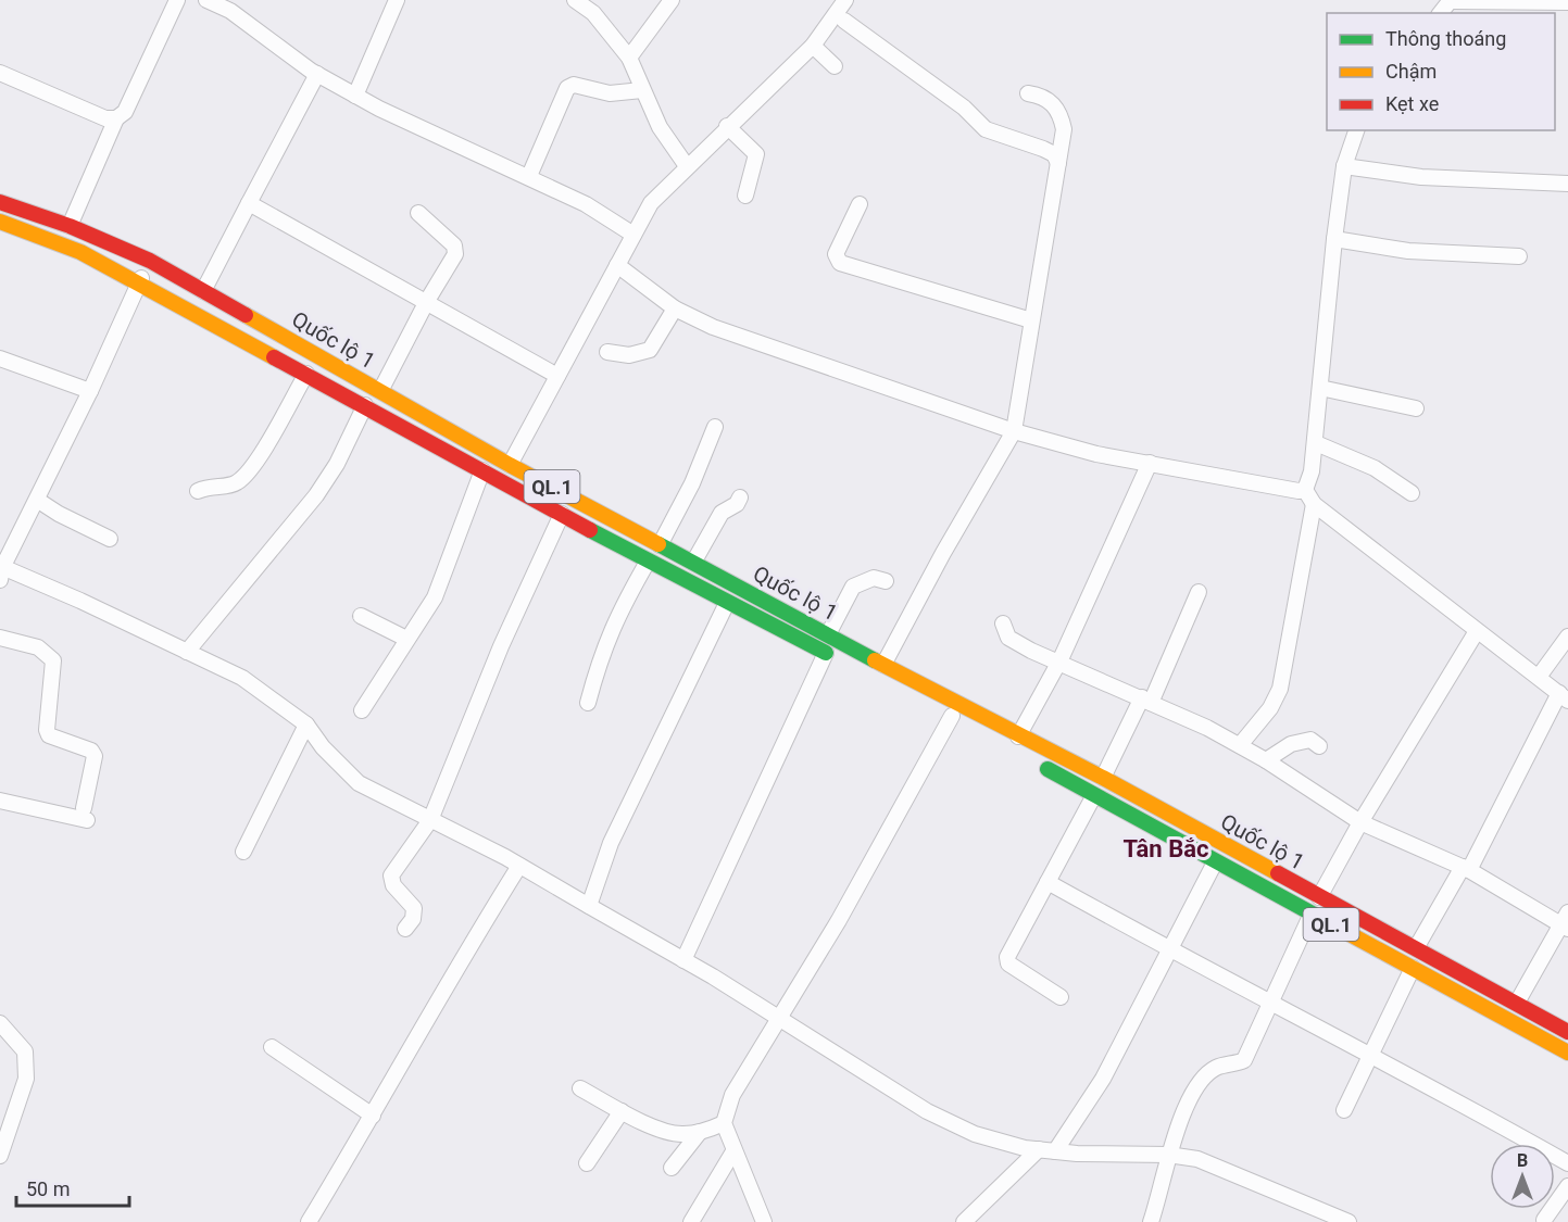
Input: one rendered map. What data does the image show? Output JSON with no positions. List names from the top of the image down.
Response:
{
  "streets": {
    "highway": ["Quốc lộ 1", "QL.1"]
  },
  "districts": ["Tân Bắc"],
  "legend": ["Thông thoáng", "Chậm", "Kẹt xe"],
  "scale_bar": "50 m",
  "north": "top"
}
